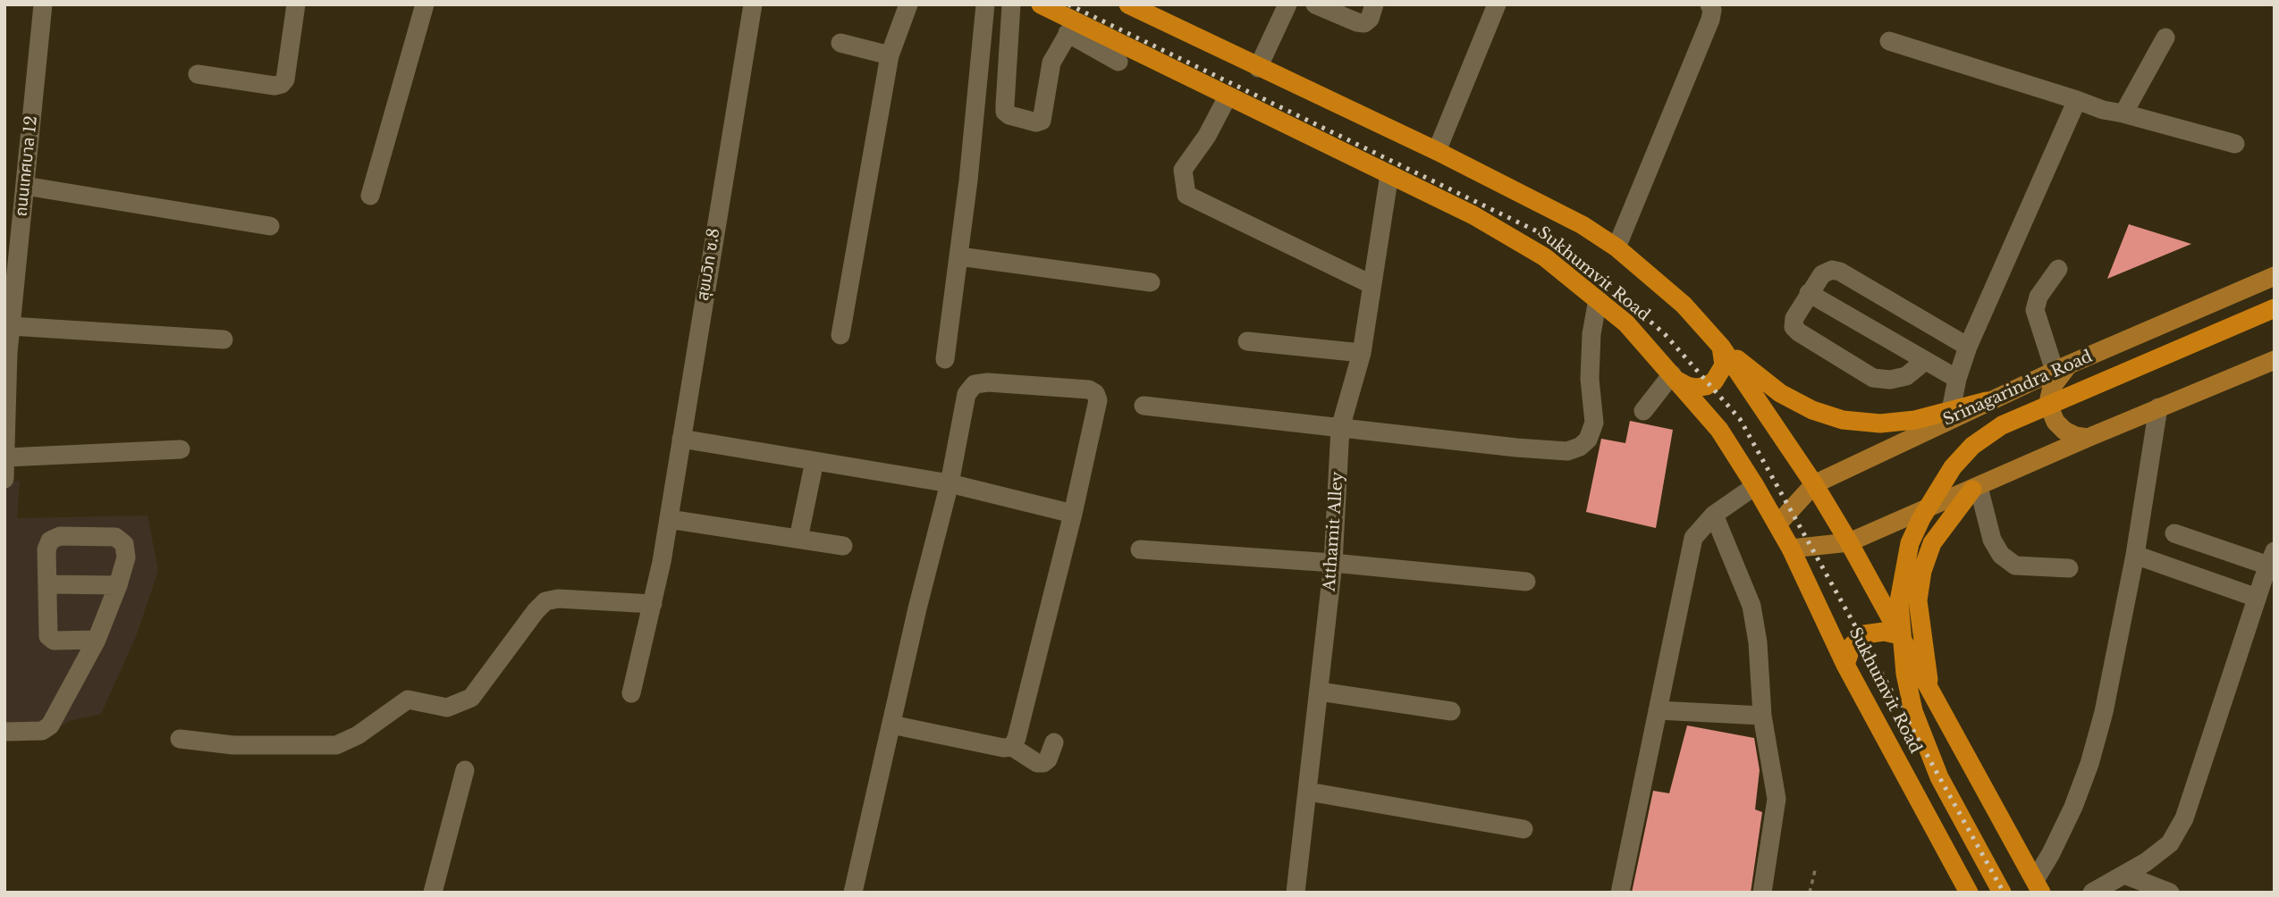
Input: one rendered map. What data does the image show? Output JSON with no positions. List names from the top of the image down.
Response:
{
  "streets": {
    "highway": ["Sukhumvit Road"],
    "main road": ["Srinagarindra Road"],
    "street": ["ถนนเทศบาล 12", "สุขมวิท ซ.8", "Atthamit Alley"]
  },
  "crossings": [
    ["Sukhumvit Road", "Srinagarindra Road"],
    ["Sukhumvit Road", "Atthamit Alley"]
  ]
}
